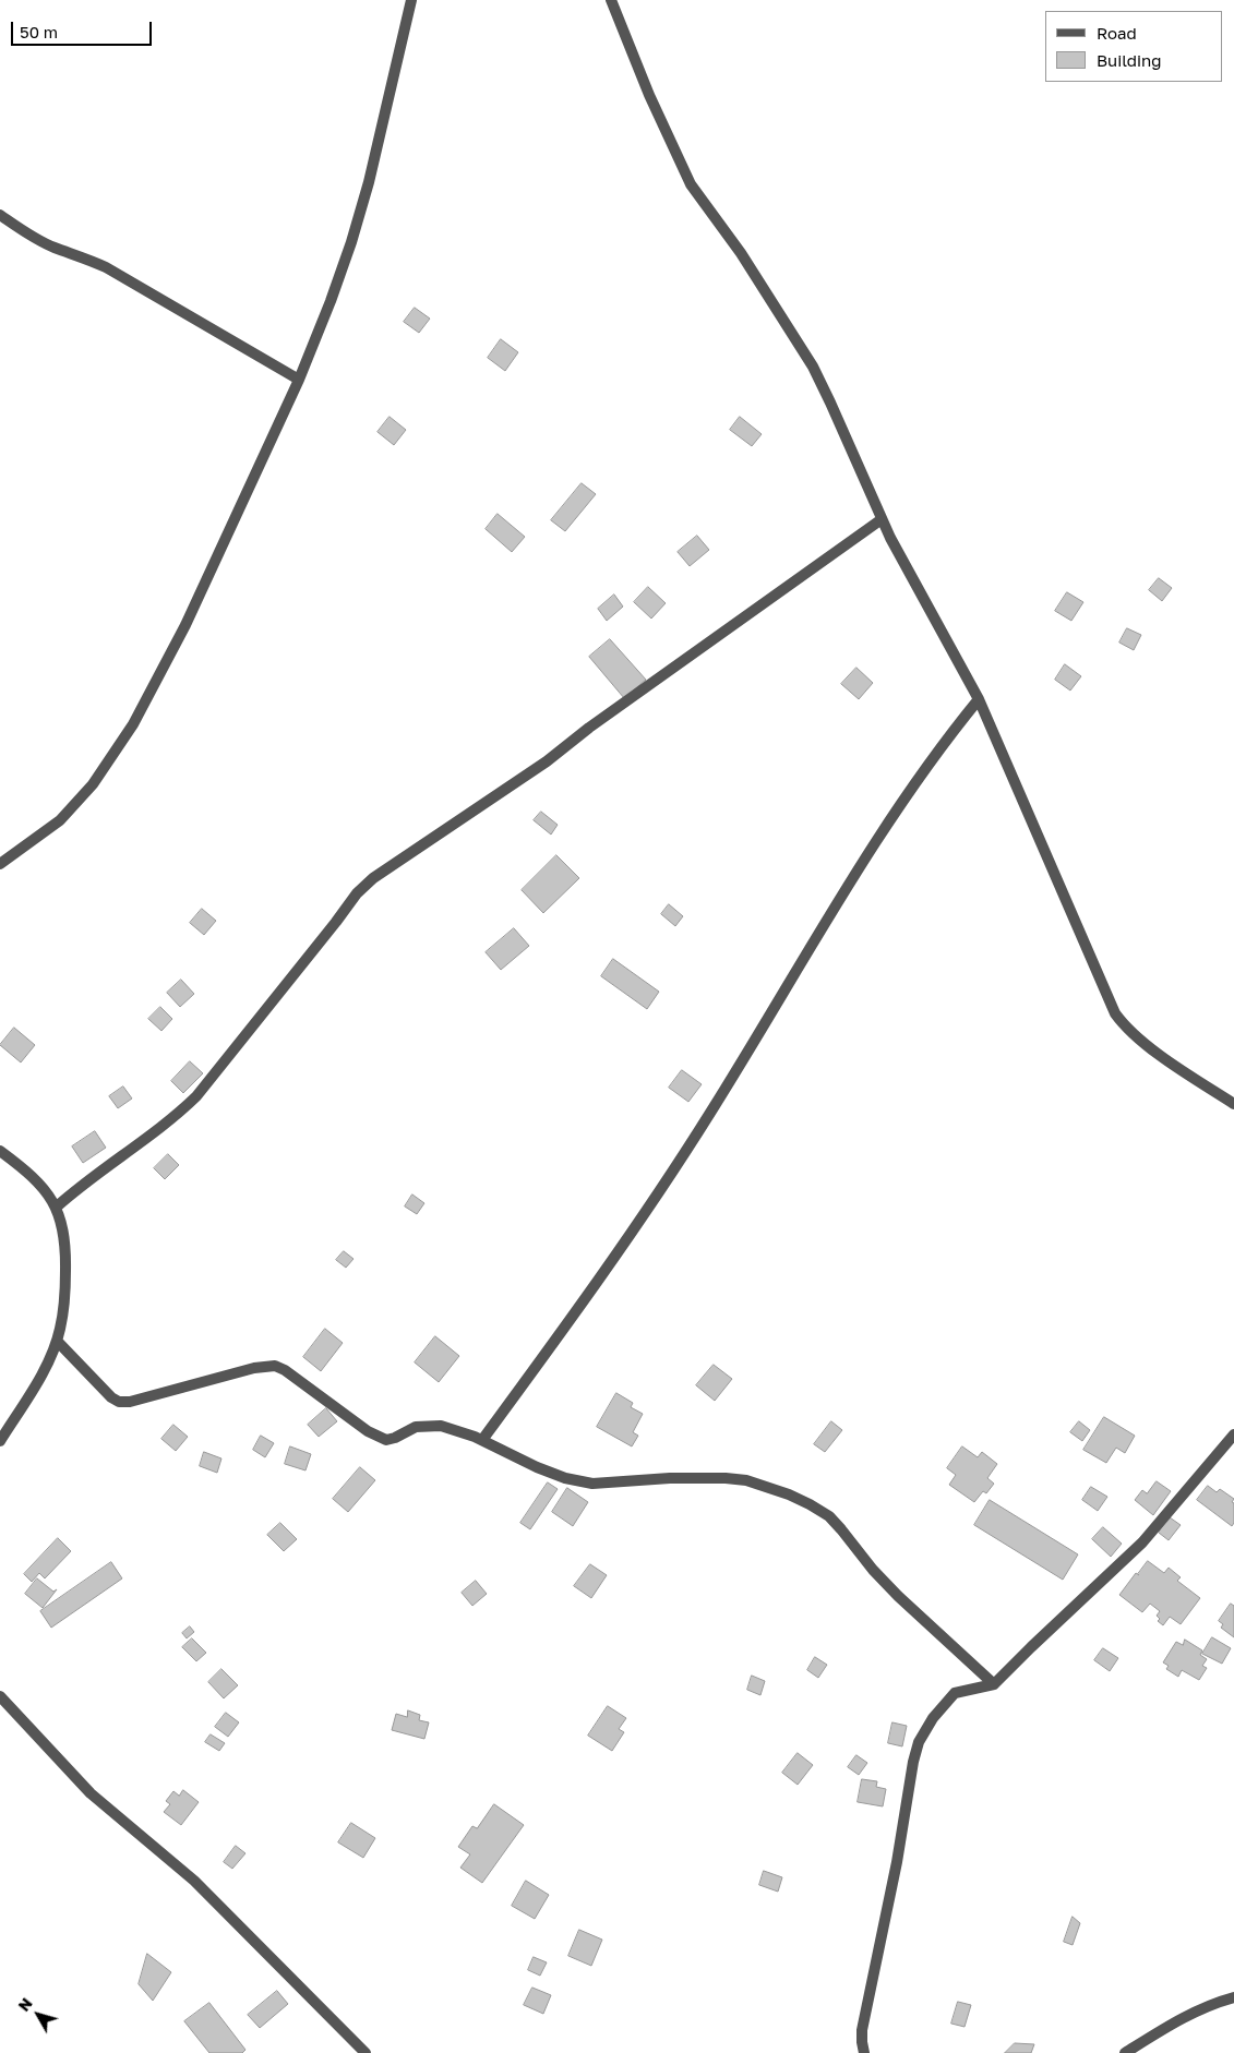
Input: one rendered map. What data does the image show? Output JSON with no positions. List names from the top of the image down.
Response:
{
  "legend": ["Road", "Building"],
  "scale_bar": "50 m",
  "north": "top left"
}
